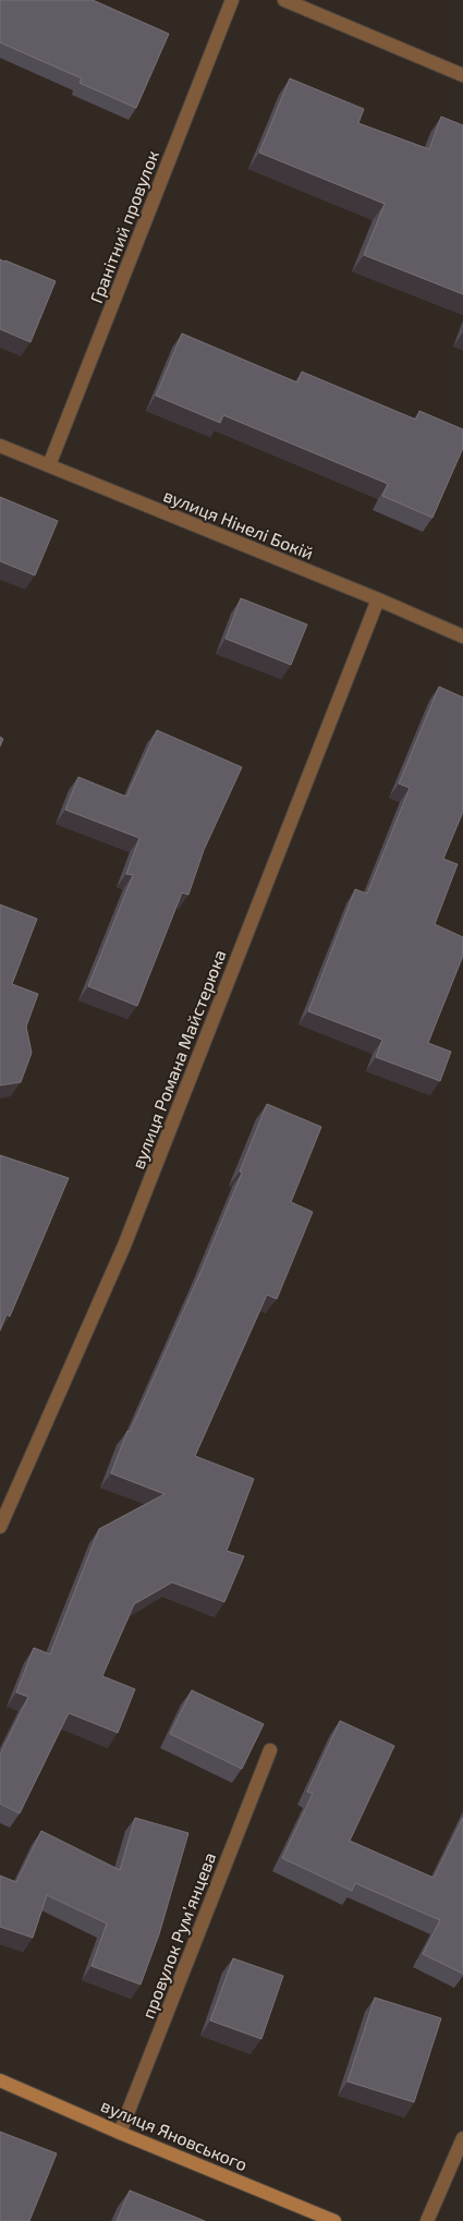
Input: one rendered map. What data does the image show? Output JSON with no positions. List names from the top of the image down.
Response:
{
  "streets": {
    "main road": ["вулиця Яновського"],
    "street": [
      "Гранітний провулок",
      "вулиця Нінелі Бокій",
      "вулиця Романа Майстерюка",
      "провулок Румʼянцева"
    ]
  },
  "crossings": [
    ["Гранітний провулок", "вулиця Нінелі Бокій"],
    ["вулиця Нінелі Бокій", "вулиця Романа Майстерюка"],
    ["провулок Румʼянцева", "вулиця Яновського"]
  ]
}
